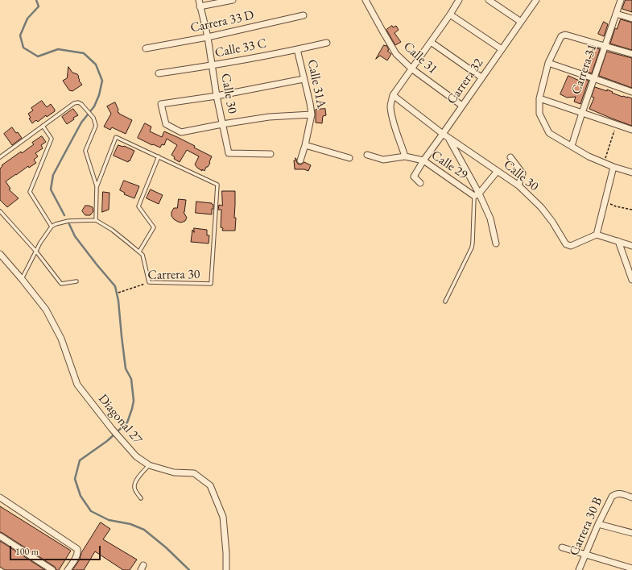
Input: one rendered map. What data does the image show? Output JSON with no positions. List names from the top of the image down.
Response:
{
  "streets": {
    "street": [
      "Carrera 33 D",
      "Calle 33 C",
      "Calle 31",
      "Carrera 31",
      "Carrera 32",
      "Calle 31A",
      "Calle 30",
      "Calle 29",
      "Diagonal 27",
      "Carrera 30 B"
    ],
    "lane": ["Carrera 30"]
  },
  "crossings": [
    ["Carrera 33 D", "Calle 30"],
    ["Calle 33 C", "Calle 31A"],
    ["Calle 33 C", "Calle 30"],
    ["Calle 31", "Carrera 32"],
    ["Carrera 32", "Calle 30"],
    ["Carrera 32", "Calle 29"]
  ],
  "scale_bar": "100 m"
}
